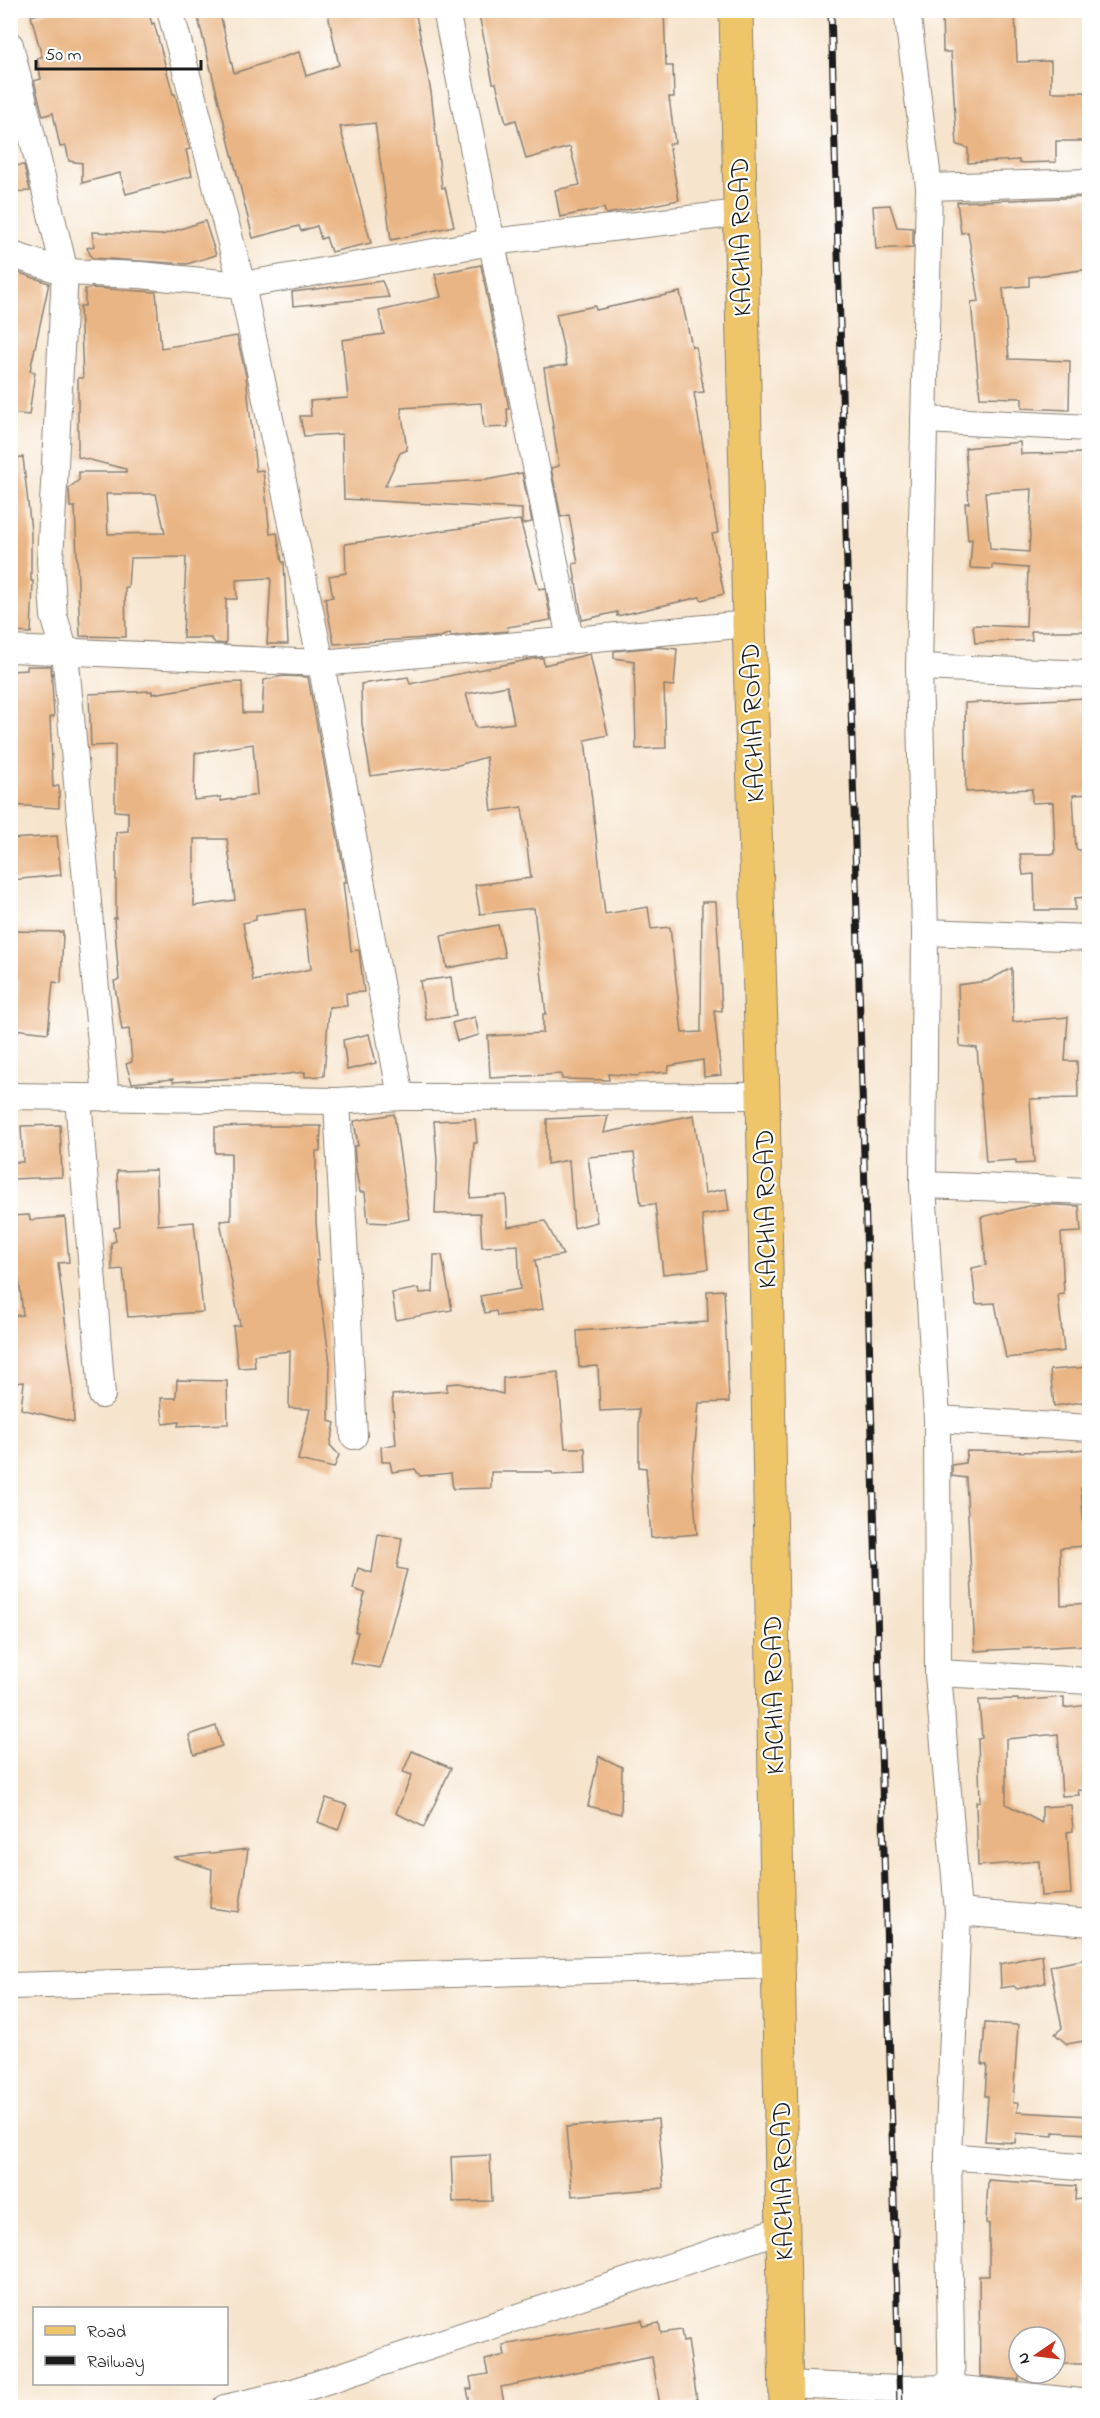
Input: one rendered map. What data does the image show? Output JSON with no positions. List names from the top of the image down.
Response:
{
  "streets": {
    "main road": ["KACHIA ROAD"]
  },
  "legend": ["Road", "Railway"],
  "scale_bar": "50 m",
  "north": "left"
}
